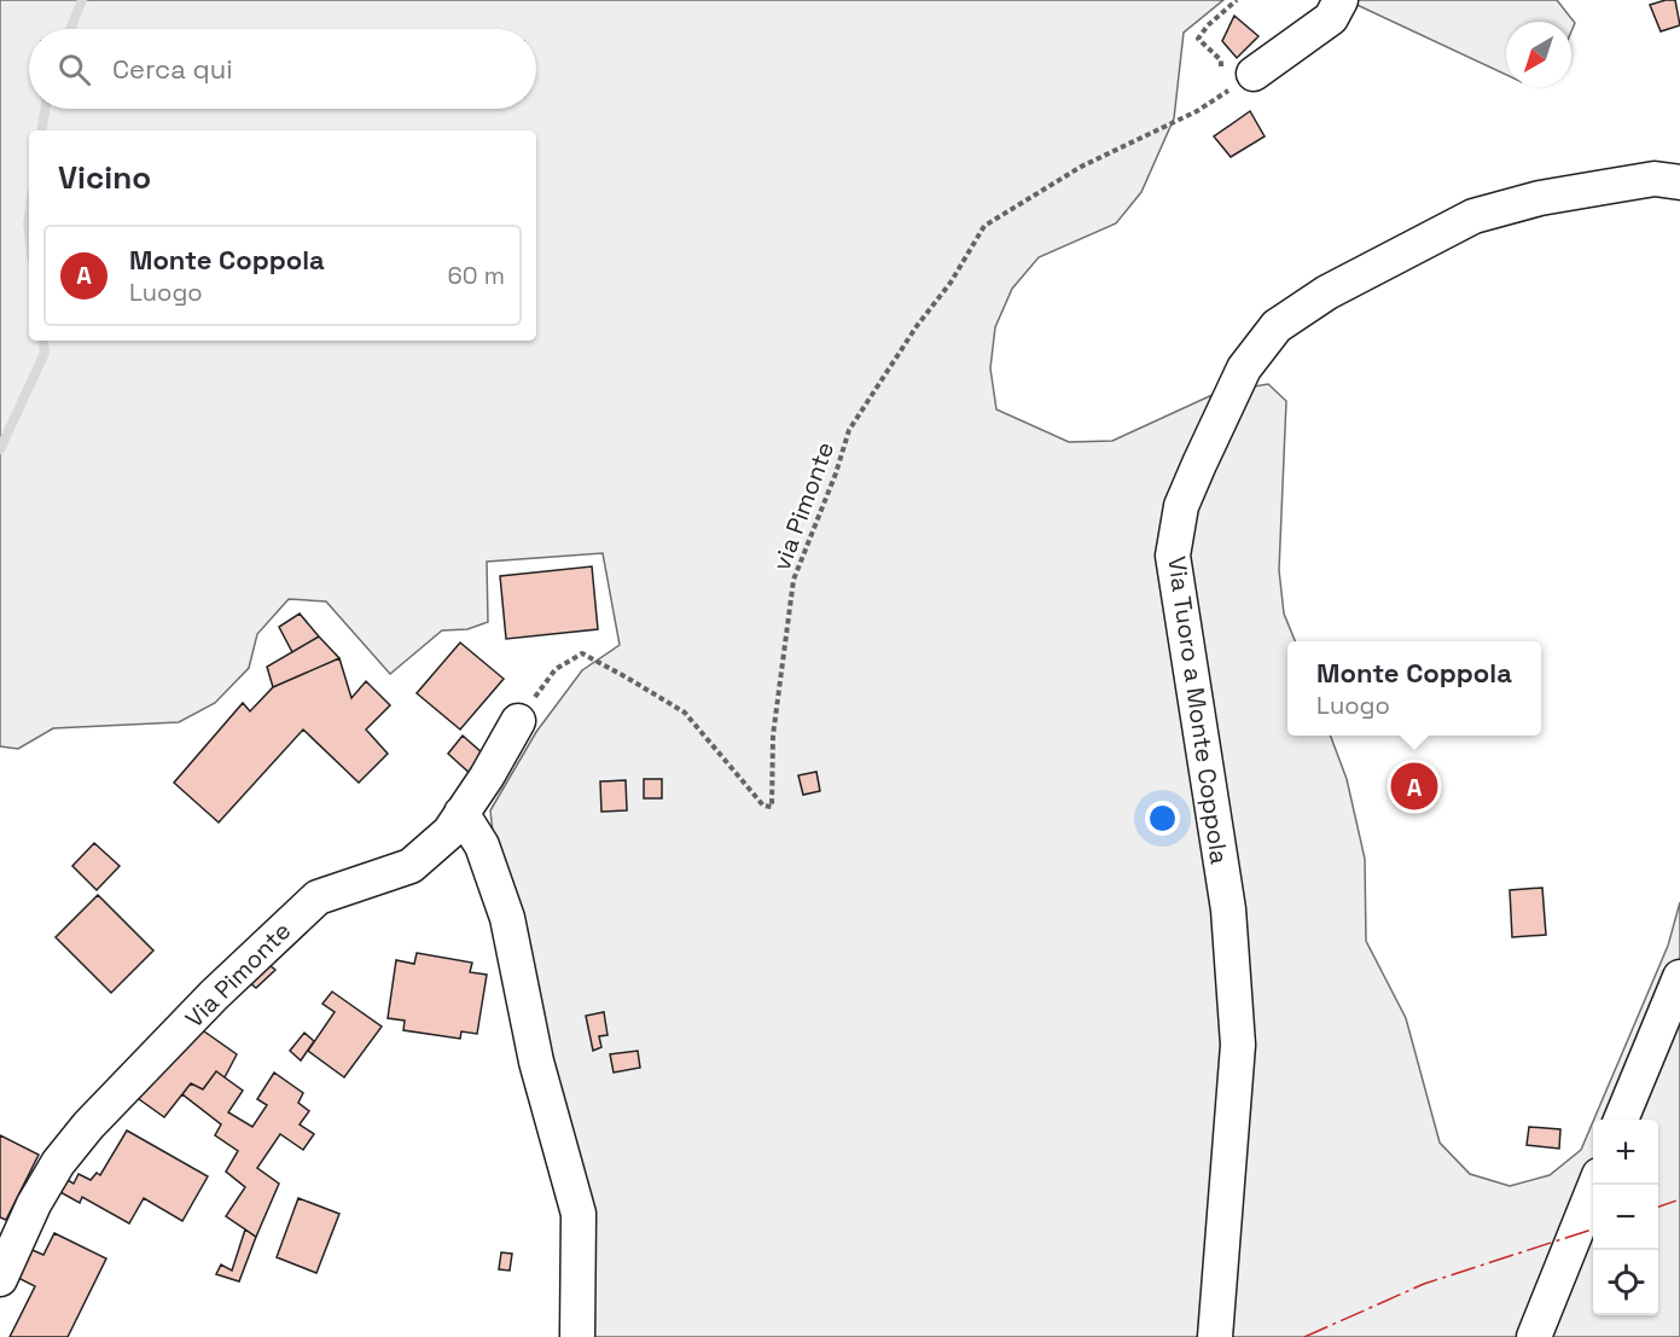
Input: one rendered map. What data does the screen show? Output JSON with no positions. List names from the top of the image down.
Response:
{
  "streets": {
    "street": ["Via Tuoro a Monte Coppola", "Via Pimonte"],
    "path": ["via Pimonte"]
  },
  "crossings": [
    ["via Pimonte", "Via Pimonte"]
  ],
  "north": "bottom left",
  "page": {
    "search": "Cerca qui",
    "heading": "Vicino",
    "list": [
      {
        "mark": "A",
        "name": "Monte Coppola",
        "note": "Luogo",
        "value": "60 m"
      }
    ],
    "popup": ["Monte Coppola", "Luogo"],
    "pins": "A",
    "map_buttons": ["+", "−"]
  }
}
